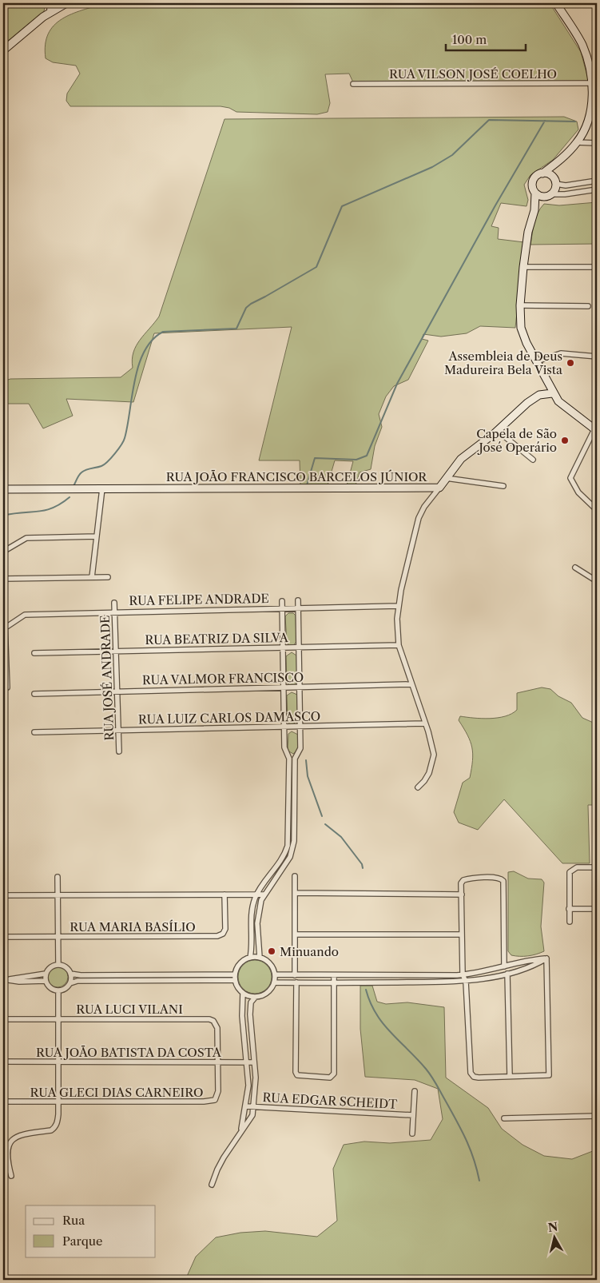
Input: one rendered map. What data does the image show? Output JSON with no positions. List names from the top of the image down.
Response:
{
  "streets": {
    "street": [
      "RUA VILSON JOSÉ COELHO",
      "RUA JOÃO FRANCISCO BARCELOS JÚNIOR",
      "RUA FELIPE ANDRADE",
      "RUA BEATRIZ DA SILVA",
      "RUA JOSÉ ANDRADE",
      "RUA VALMOR FRANCISCO",
      "RUA LUIZ CARLOS DAMASCO",
      "RUA MARIA BASÍLIO",
      "RUA LUCI VILANI",
      "RUA JOÃO BATISTA DA COSTA",
      "RUA GLECI DIAS CARNEIRO",
      "RUA EDGAR SCHEIDT"
    ]
  },
  "crossings": [
    ["RUA FELIPE ANDRADE", "RUA JOSÉ ANDRADE"],
    ["RUA BEATRIZ DA SILVA", "RUA JOSÉ ANDRADE"],
    ["RUA JOSÉ ANDRADE", "RUA VALMOR FRANCISCO"],
    ["RUA JOSÉ ANDRADE", "RUA LUIZ CARLOS DAMASCO"],
    ["RUA LUCI VILANI", "RUA JOÃO BATISTA DA COSTA"],
    ["RUA LUCI VILANI", "RUA GLECI DIAS CARNEIRO"],
    ["RUA JOÃO BATISTA DA COSTA", "RUA GLECI DIAS CARNEIRO"]
  ],
  "places": ["Assembleia de Deus Madureira Bela Vista", "Capela de São José Operário", "Minuando"],
  "legend": ["Rua", "Parque"],
  "scale_bar": "100 m",
  "north": "top"
}
